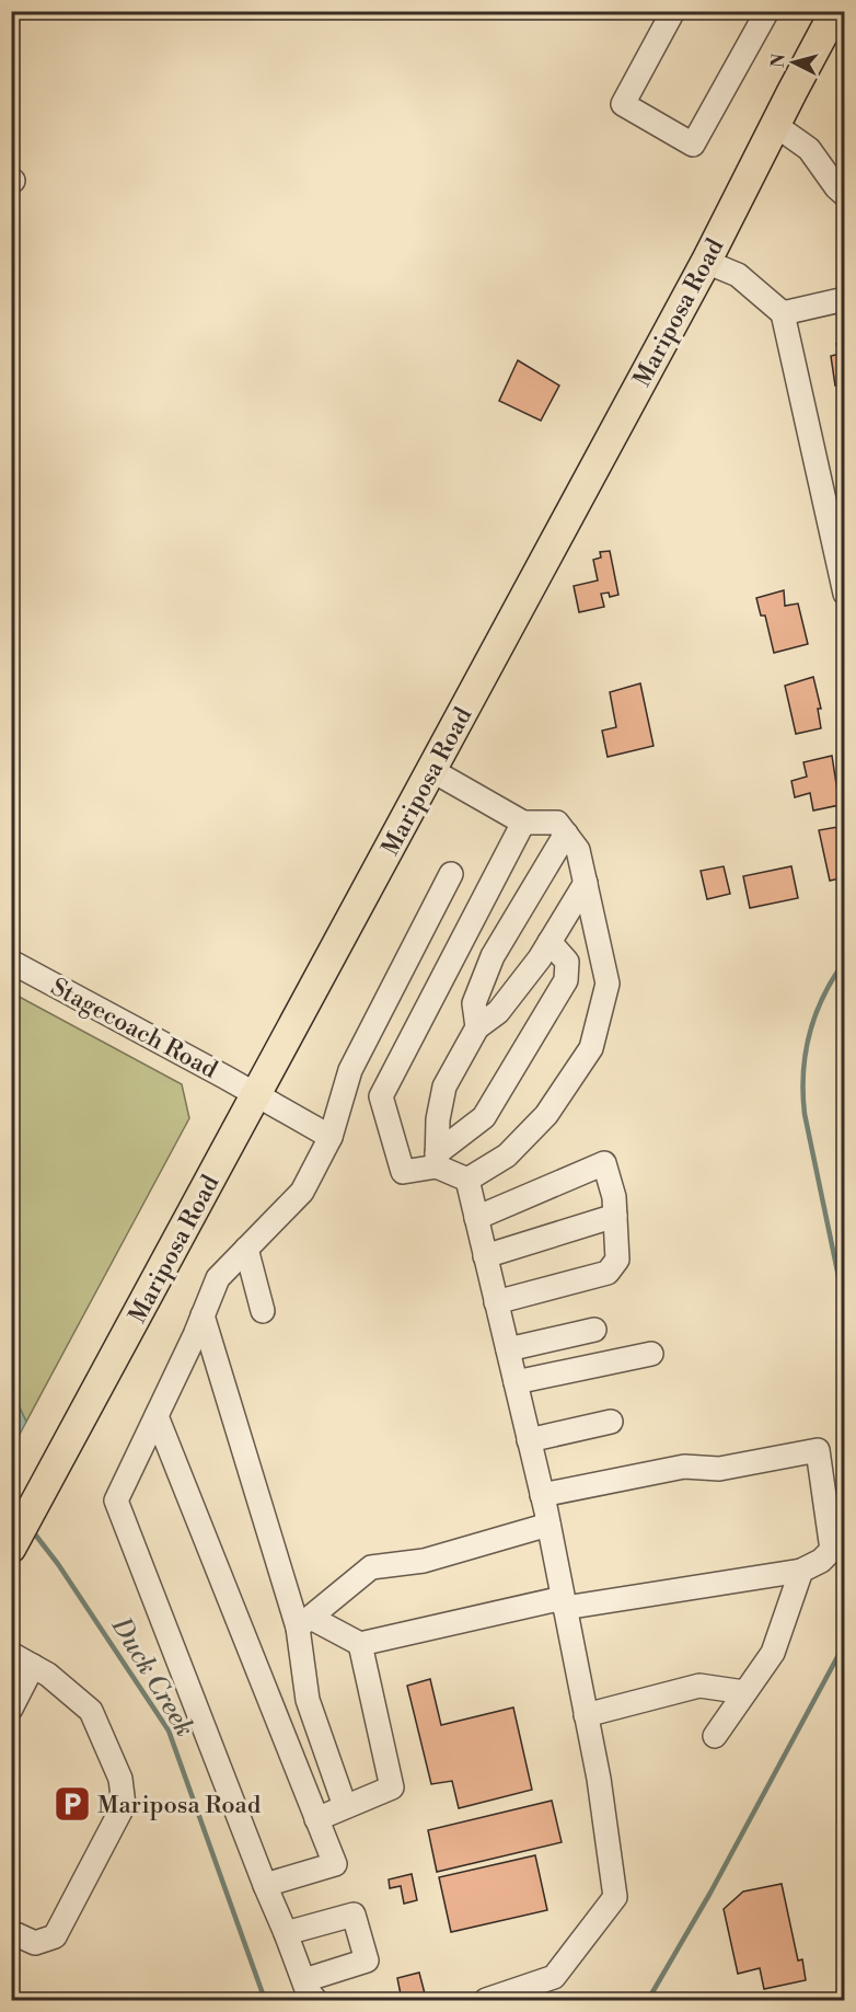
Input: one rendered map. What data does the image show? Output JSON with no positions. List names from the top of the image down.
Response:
{
  "streets": {
    "main road": ["Mariposa Road"],
    "street": ["Stagecoach Road"]
  },
  "crossings": [
    ["Mariposa Road", "Stagecoach Road"]
  ],
  "water": ["Duck Creek"],
  "places": {
    "parking": ["Mariposa Road"]
  },
  "north": "left"
}
